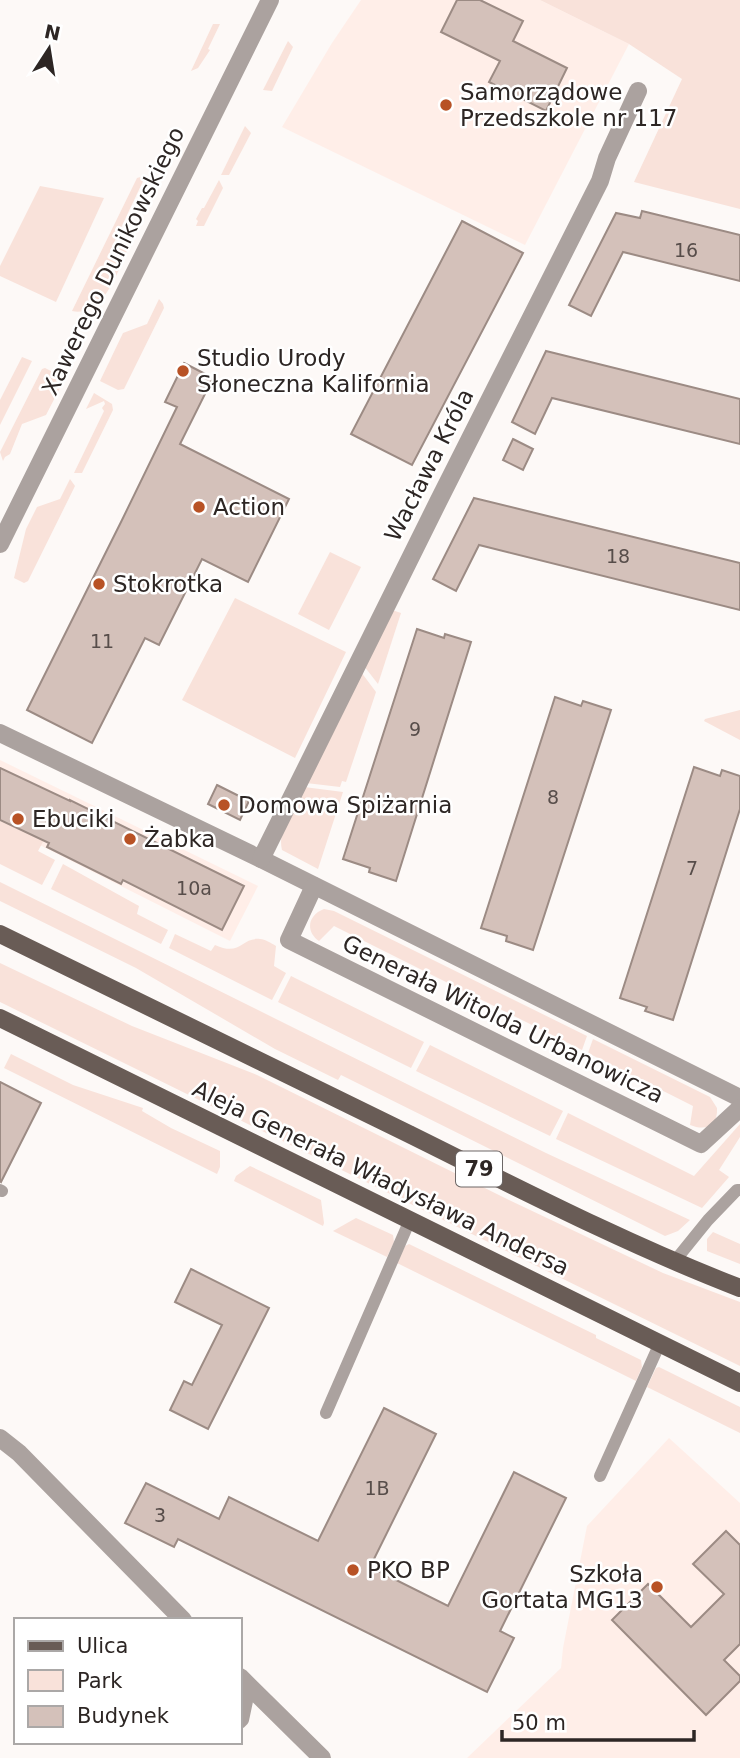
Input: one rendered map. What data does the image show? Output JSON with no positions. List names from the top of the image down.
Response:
{
  "streets": {
    "main road": ["79", "Aleja Generała Władysława Andersa"],
    "street": ["Xawerego Dunikowskiego", "Wacława Króla", "Generała Witolda Urbanowicza"]
  },
  "crossings": [
    ["Wacława Króla", "Generała Witolda Urbanowicza"]
  ],
  "places": [
    "Samorządowe Przedszkole nr 117",
    "Studio Urody Słoneczna Kalifornia",
    "Action",
    "Stokrotka",
    "Domowa Spiżarnia",
    "Ebuciki",
    "Żabka",
    "PKO BP",
    "Szkoła Gortata MG13"
  ],
  "house_numbers": [
    "16",
    "18",
    "11",
    "9",
    "8",
    "7",
    "10a",
    "1B",
    "3"
  ],
  "legend": ["Ulica", "Park", "Budynek"],
  "scale_bar": "50 m",
  "north": "top"
}
